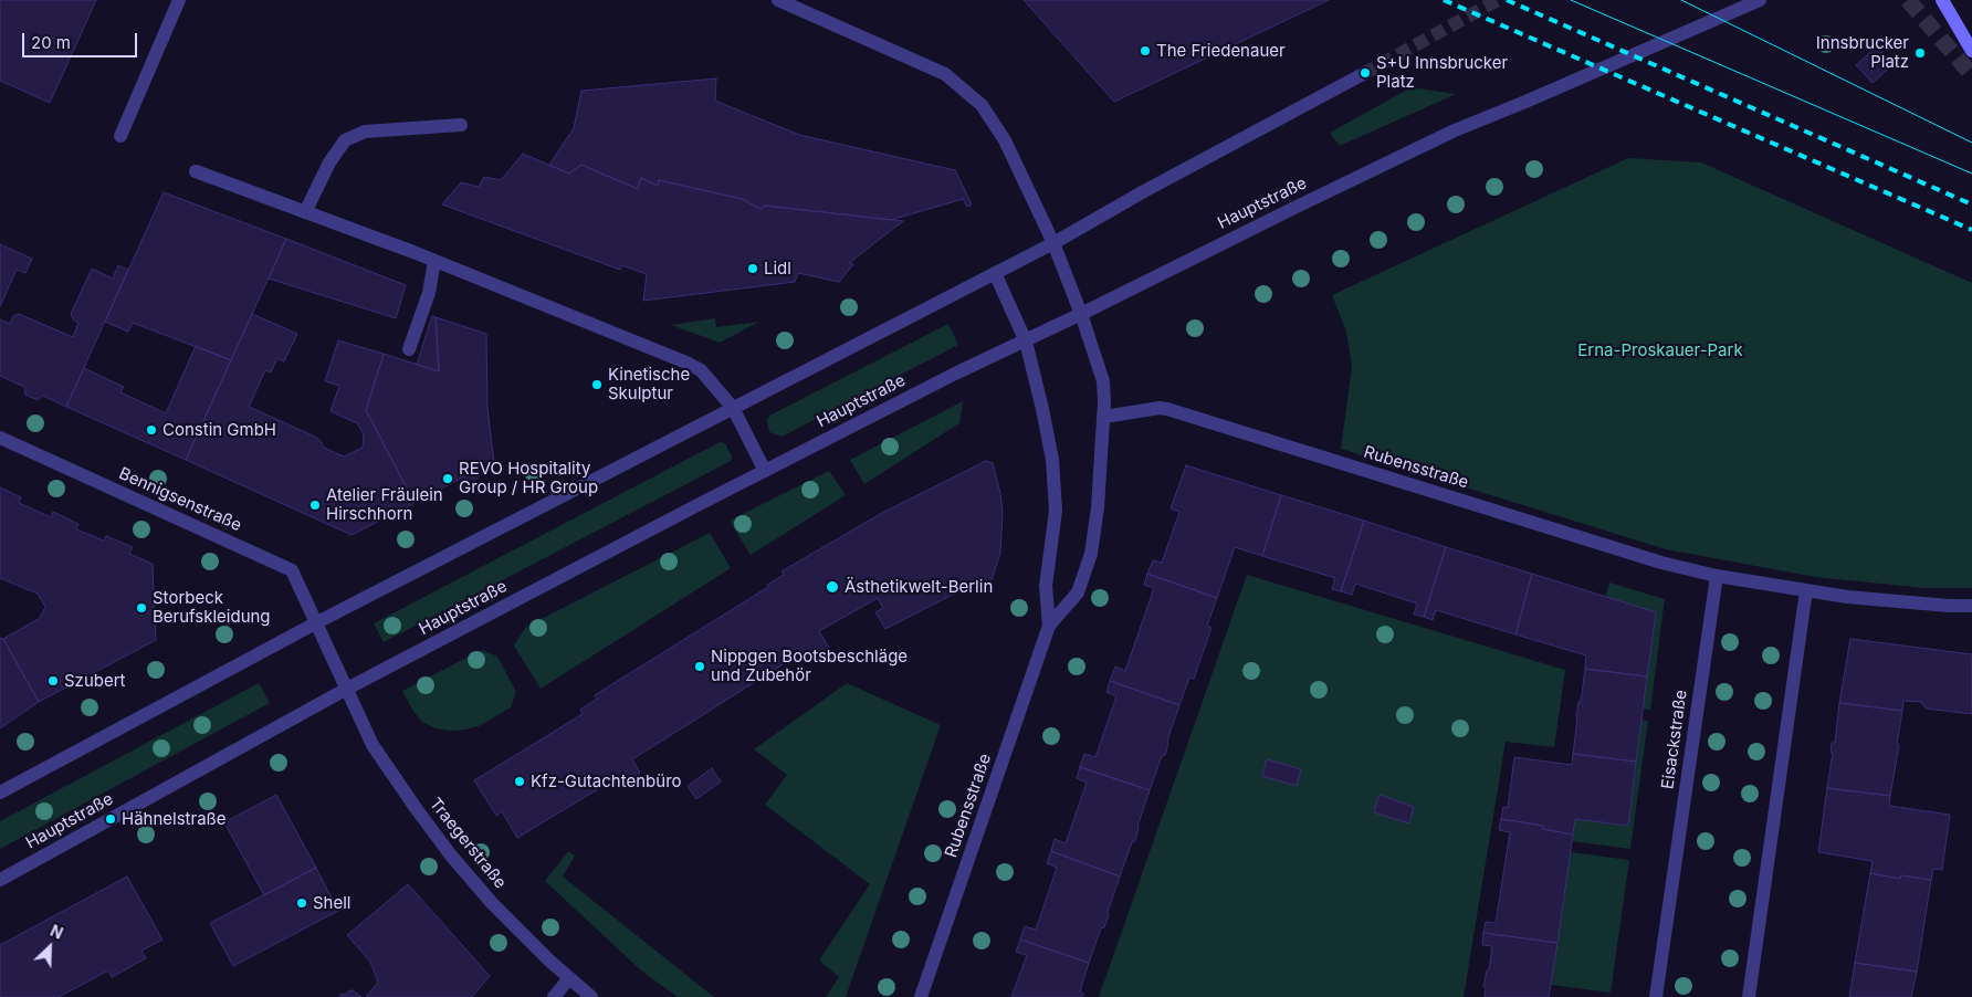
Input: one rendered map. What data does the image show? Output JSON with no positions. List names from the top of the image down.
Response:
{
  "streets": {
    "street": [
      "Hauptstraße",
      "Rubensstraße",
      "Bennigsenstraße",
      "Eisackstraße",
      "Traegerstraße"
    ]
  },
  "crossings": [
    ["Hauptstraße", "Rubensstraße"],
    ["Hauptstraße", "Bennigsenstraße"],
    ["Hauptstraße", "Traegerstraße"],
    ["Rubensstraße", "Eisackstraße"],
    ["Bennigsenstraße", "Traegerstraße"]
  ],
  "parks": ["Erna-Proskauer-Park"],
  "places": [
    "The Friedenauer",
    "Innsbrucker Platz",
    "S+U Innsbrucker Platz",
    "Lidl",
    "Kinetische Skulptur",
    "Constin GmbH",
    "REVO Hospitality Group / HR Group",
    "Atelier Fräulein Hirschhorn",
    "Ästhetikwelt-Berlin",
    "Storbeck Berufskleidung",
    "Nippgen Bootsbeschläge und Zubehör",
    "Szubert",
    "Kfz-Gutachtenbüro",
    "Hähnelstraße",
    "Shell"
  ],
  "scale_bar": "20 m",
  "north": "top right"
}
